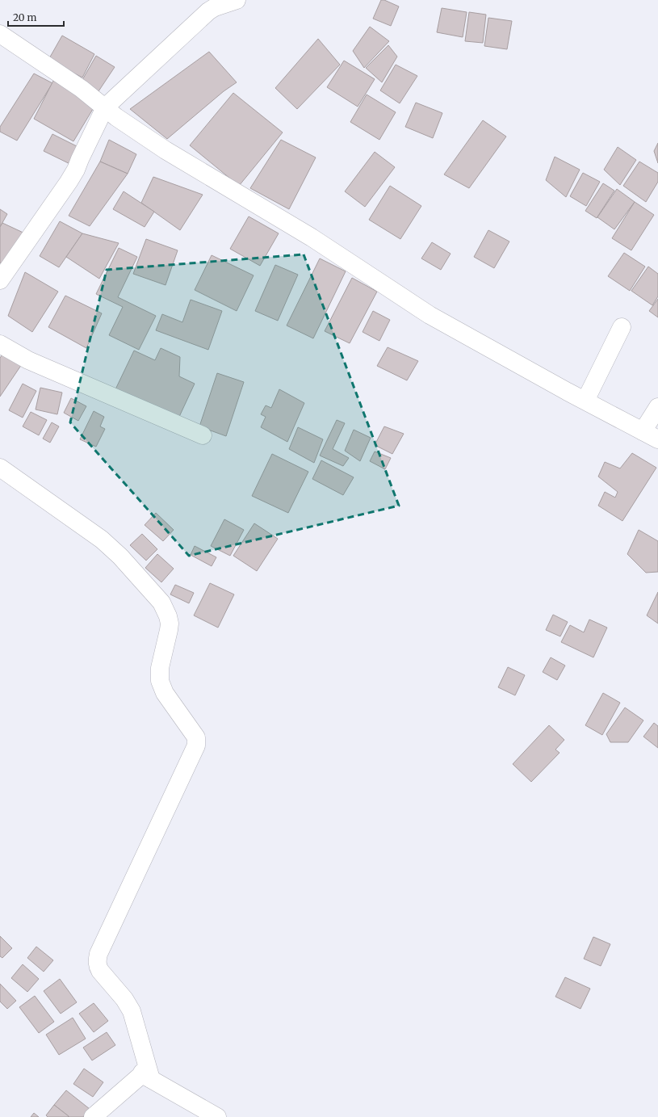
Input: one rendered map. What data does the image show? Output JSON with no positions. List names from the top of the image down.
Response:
{
  "scale_bar": "20 m"
}
